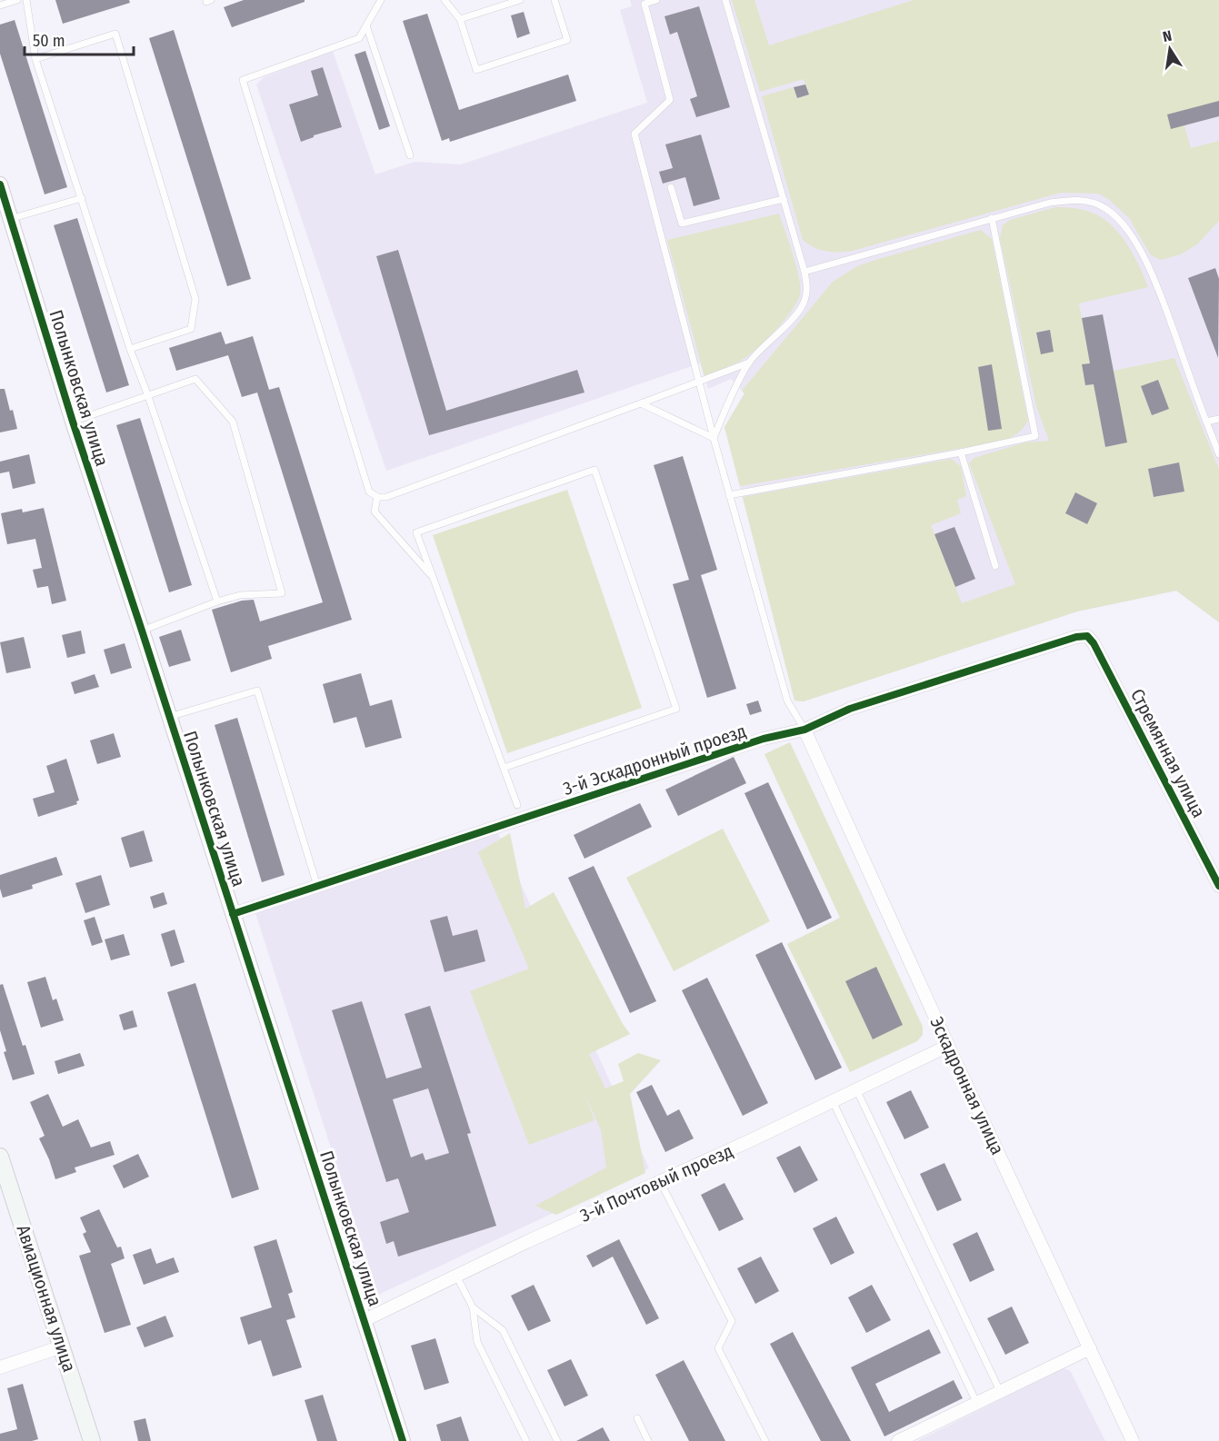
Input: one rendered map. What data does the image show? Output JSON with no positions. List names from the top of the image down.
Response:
{
  "streets": {
    "main road": ["Авиационная улица"],
    "street": [
      "Полынковская улица",
      "Стремянная улица",
      "3-й Эскадронный проезд",
      "Эскадронная улица",
      "3-й Почтовый проезд"
    ]
  },
  "crossings": [
    ["Полынковская улица", "3-й Эскадронный проезд"],
    ["Полынковская улица", "3-й Почтовый проезд"],
    ["Стремянная улица", "3-й Эскадронный проезд"],
    ["3-й Эскадронный проезд", "Эскадронная улица"],
    ["Эскадронная улица", "3-й Почтовый проезд"]
  ],
  "scale_bar": "50 m",
  "north": "top"
}
